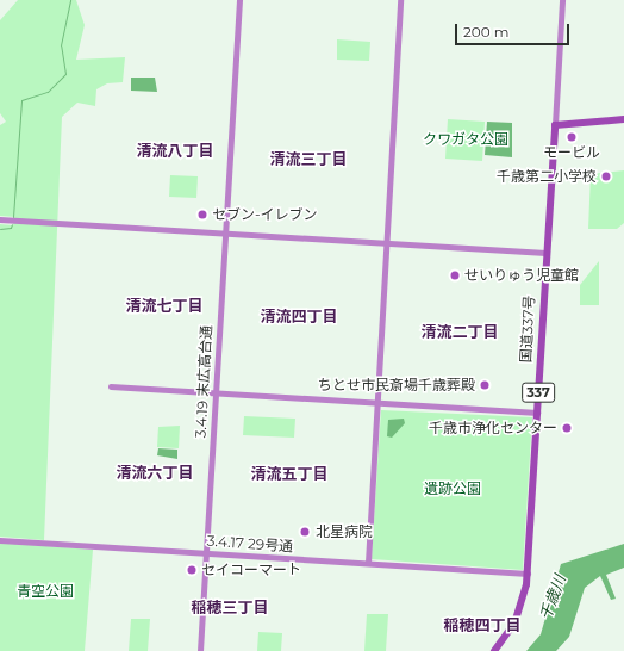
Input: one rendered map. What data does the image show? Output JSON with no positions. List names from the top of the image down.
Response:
{
  "streets": {
    "highway": ["国道337号", "337"],
    "street": ["3.4.19 末広高台通", "3.4.17 29号通"]
  },
  "crossings": [
    ["国道337号", "3.4.17 29号通"],
    ["3.4.19 末広高台通", "3.4.17 29号通"]
  ],
  "districts": [
    "清流八丁目",
    "清流三丁目",
    "清流七丁目",
    "清流四丁目",
    "清流二丁目",
    "清流六丁目",
    "清流五丁目",
    "稲穂三丁目",
    "稲穂四丁目"
  ],
  "water": ["千歳川"],
  "parks": ["クワガタ公園", "遺跡公園", "青空公園"],
  "places": [
    "モービル",
    "千歳第二小学校",
    "セブン-イレブン",
    "せいりゅう児童館",
    "ちとせ市民斎場千歳葬殿",
    "千歳市浄化センター",
    "北星病院",
    "セイコーマート"
  ],
  "scale_bar": "200 m"
}
